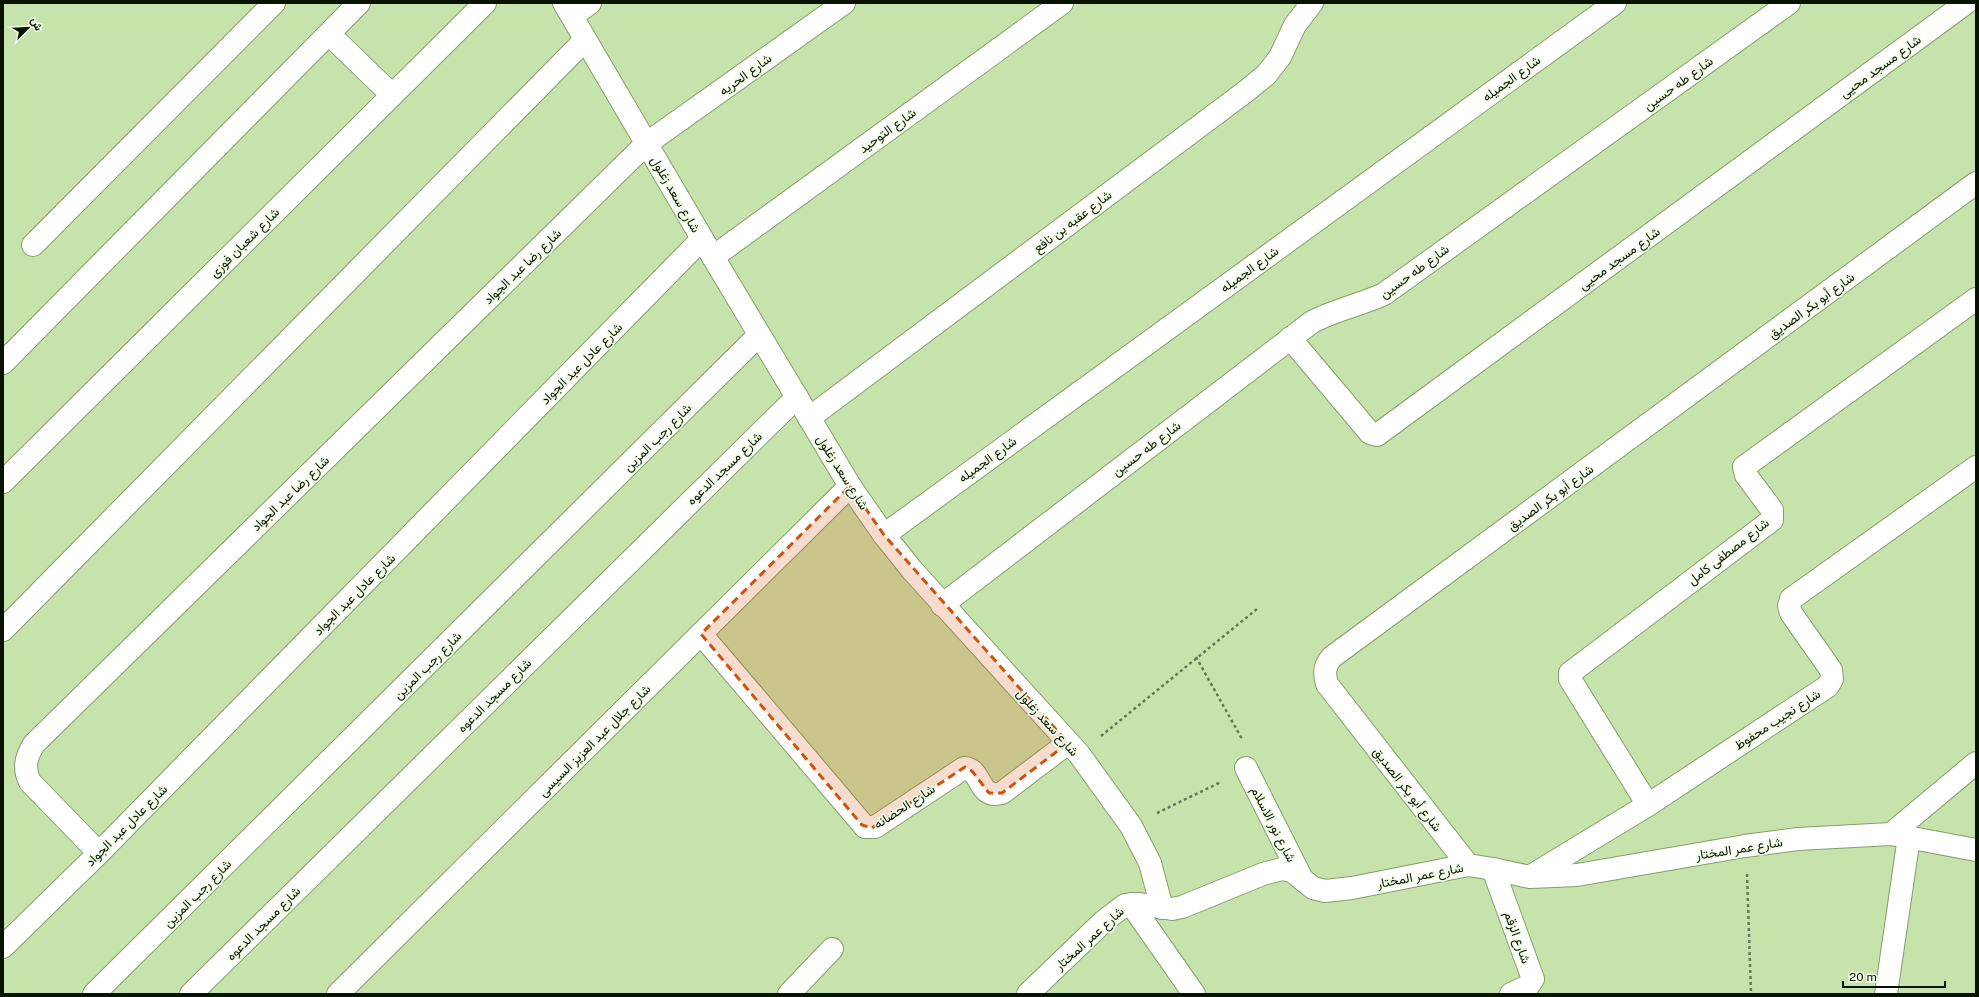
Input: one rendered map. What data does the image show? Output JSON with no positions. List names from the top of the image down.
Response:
{
  "streets": {
    "street": [
      "شارع مسجد محيى",
      "شارع الحريه",
      "شارع الجميله",
      "شارع طه حسين",
      "شارع التوحيد",
      "شارع سعد زغلول",
      "شارع عقبه بن نافع",
      "شارع شعبان فوزى",
      "شارع رضا عبد الجواد",
      "شارع أبو بكر الصديق",
      "شارع عادل عبد الجواد",
      "شارع رجب المزين",
      "شارع مسجد الدعوه",
      "شارع مصطفى كامل",
      "شارع نجيب محفوظ",
      "شارع جلال عبد العزيز السيسى",
      "شارع الحضانه",
      "شارع نور الاسلام",
      "شارع عمر المختار",
      "شارع الزقم"
    ]
  },
  "crossings": [
    ["شارع مسجد محيى", "شارع طه حسين"],
    ["شارع الحريه", "شارع سعد زغلول"],
    ["شارع الحريه", "شارع رضا عبد الجواد"],
    ["شارع الجميله", "شارع سعد زغلول"],
    ["شارع طه حسين", "شارع سعد زغلول"],
    ["شارع التوحيد", "شارع سعد زغلول"],
    ["شارع التوحيد", "شارع عادل عبد الجواد"],
    ["شارع سعد زغلول", "شارع عقبه بن نافع"],
    ["شارع سعد زغلول", "شارع رضا عبد الجواد"],
    ["شارع سعد زغلول", "شارع عادل عبد الجواد"],
    ["شارع سعد زغلول", "شارع رجب المزين"],
    ["شارع سعد زغلول", "شارع مسجد الدعوه"],
    ["شارع سعد زغلول", "شارع جلال عبد العزيز السيسى"],
    ["شارع سعد زغلول", "شارع الحضانه"],
    ["شارع سعد زغلول", "شارع عمر المختار"],
    ["شارع رضا عبد الجواد", "شارع عادل عبد الجواد"],
    ["شارع أبو بكر الصديق", "شارع عمر المختار"],
    ["شارع مصطفى كامل", "شارع نجيب محفوظ"],
    ["شارع نجيب محفوظ", "شارع عمر المختار"],
    ["شارع جلال عبد العزيز السيسى", "شارع الحضانه"],
    ["شارع نور الاسلام", "شارع عمر المختار"],
    ["شارع عمر المختار", "شارع الزقم"]
  ],
  "scale_bar": "20 m",
  "north": "top right"
}
